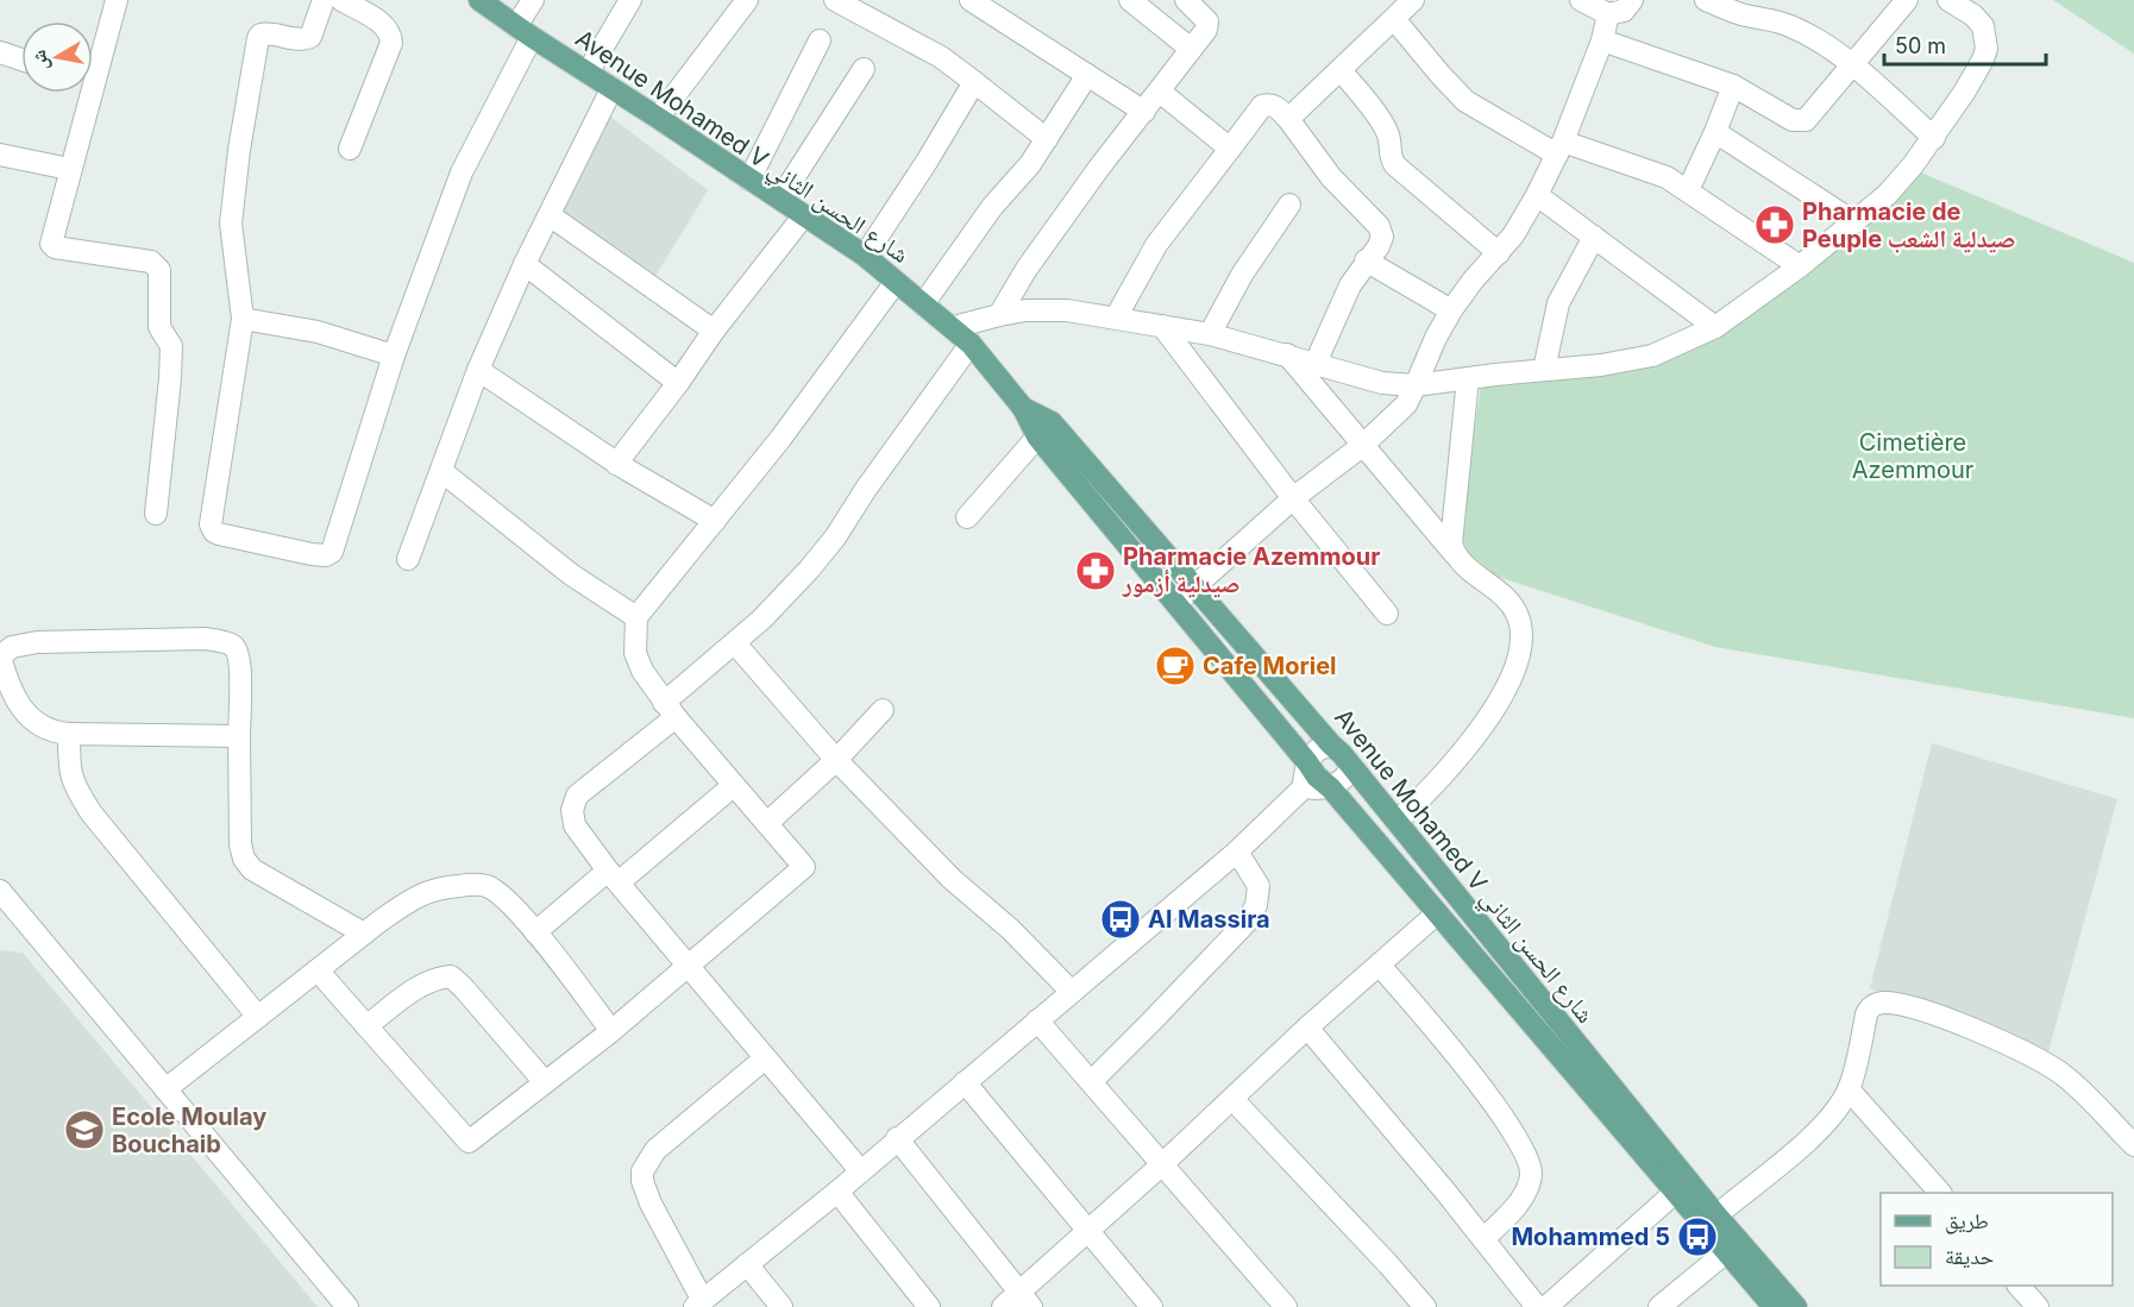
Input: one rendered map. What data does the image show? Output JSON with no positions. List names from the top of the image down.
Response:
{
  "streets": {
    "main road": ["Avenue Mohamed V شارع الحسن الثاني"]
  },
  "parks": ["Cimetière Azemmour"],
  "places": {
    "pharmacy": ["Pharmacie de Peuple صيدلية الشعب", "Pharmacie Azemmour صيدلية أزمور"],
    "cafe": ["Cafe Moriel"],
    "bus stop": ["Al Massira", "Mohammed 5"],
    "school or university": ["Ecole Moulay Bouchaib"]
  },
  "legend": ["طريق", "حديقة"],
  "scale_bar": "50 m",
  "north": "left"
}
